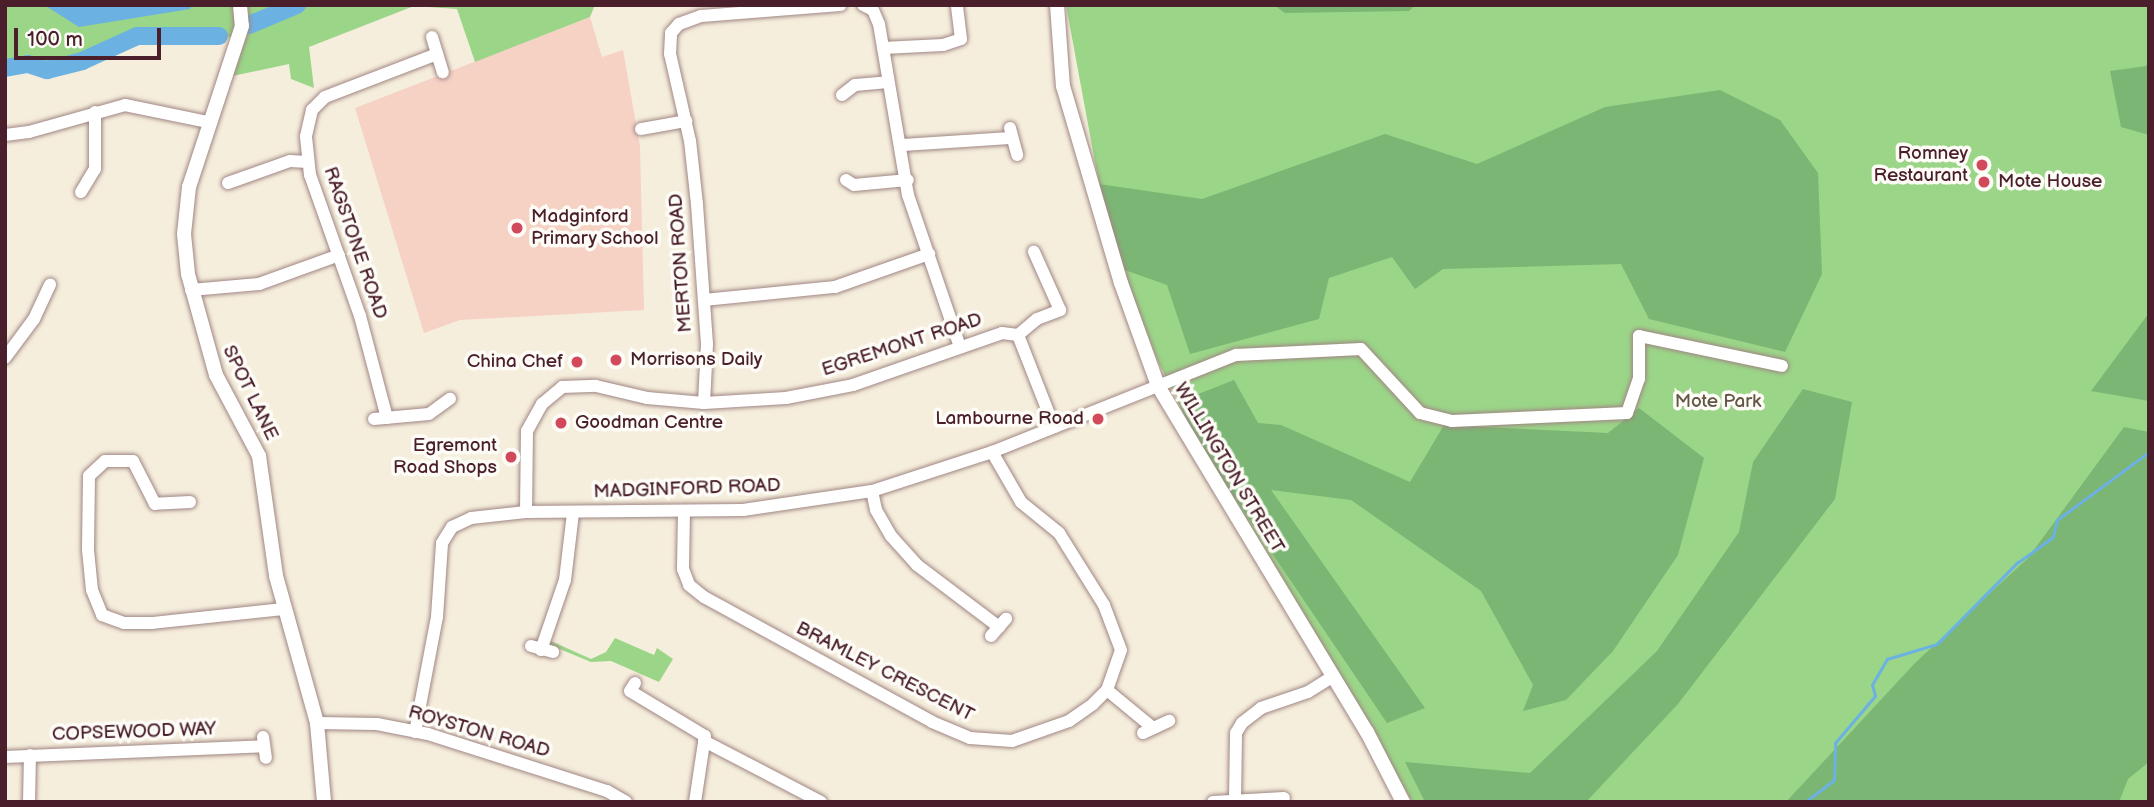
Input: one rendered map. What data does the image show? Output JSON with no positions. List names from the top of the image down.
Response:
{
  "streets": {
    "street": [
      "RAGSTONE ROAD",
      "MERTON ROAD",
      "EGREMONT ROAD",
      "SPOT LANE",
      "WILLINGTON STREET",
      "MADGINFORD ROAD",
      "BRAMLEY CRESCENT",
      "COPSEWOOD WAY",
      "ROYSTON ROAD"
    ]
  },
  "crossings": [
    ["MERTON ROAD", "EGREMONT ROAD"],
    ["EGREMONT ROAD", "MADGINFORD ROAD"],
    ["SPOT LANE", "ROYSTON ROAD"],
    ["WILLINGTON STREET", "MADGINFORD ROAD"],
    ["MADGINFORD ROAD", "BRAMLEY CRESCENT"],
    ["MADGINFORD ROAD", "ROYSTON ROAD"]
  ],
  "parks": ["Mote Park"],
  "places": [
    "Romney Restaurant",
    "Mote House",
    "Madginford Primary School",
    "Morrisons Daily",
    "China Chef",
    "Lambourne Road",
    "Goodman Centre",
    "Egremont Road Shops"
  ],
  "scale_bar": "100 m"
}
